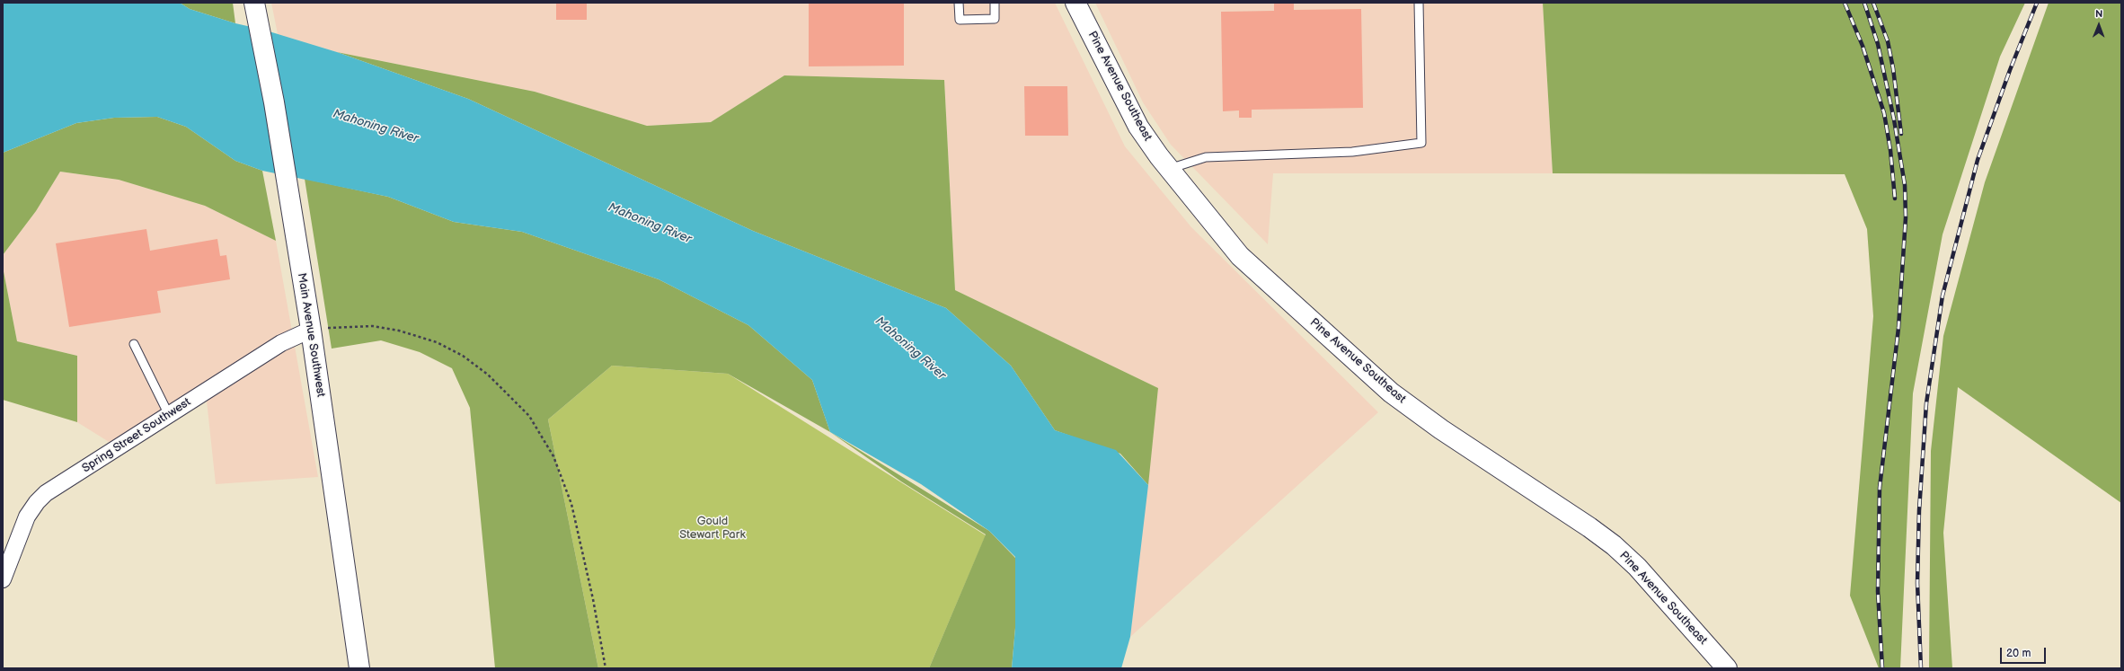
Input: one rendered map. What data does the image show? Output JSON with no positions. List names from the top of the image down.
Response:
{
  "streets": {
    "street": ["Pine Avenue Southeast", "Main Avenue Southwest", "Spring Street Southwest"]
  },
  "crossings": [
    ["Main Avenue Southwest", "Spring Street Southwest"]
  ],
  "water": ["Mahoning River"],
  "parks": ["Gould Stewart Park"],
  "scale_bar": "20 m",
  "north": "top"
}
